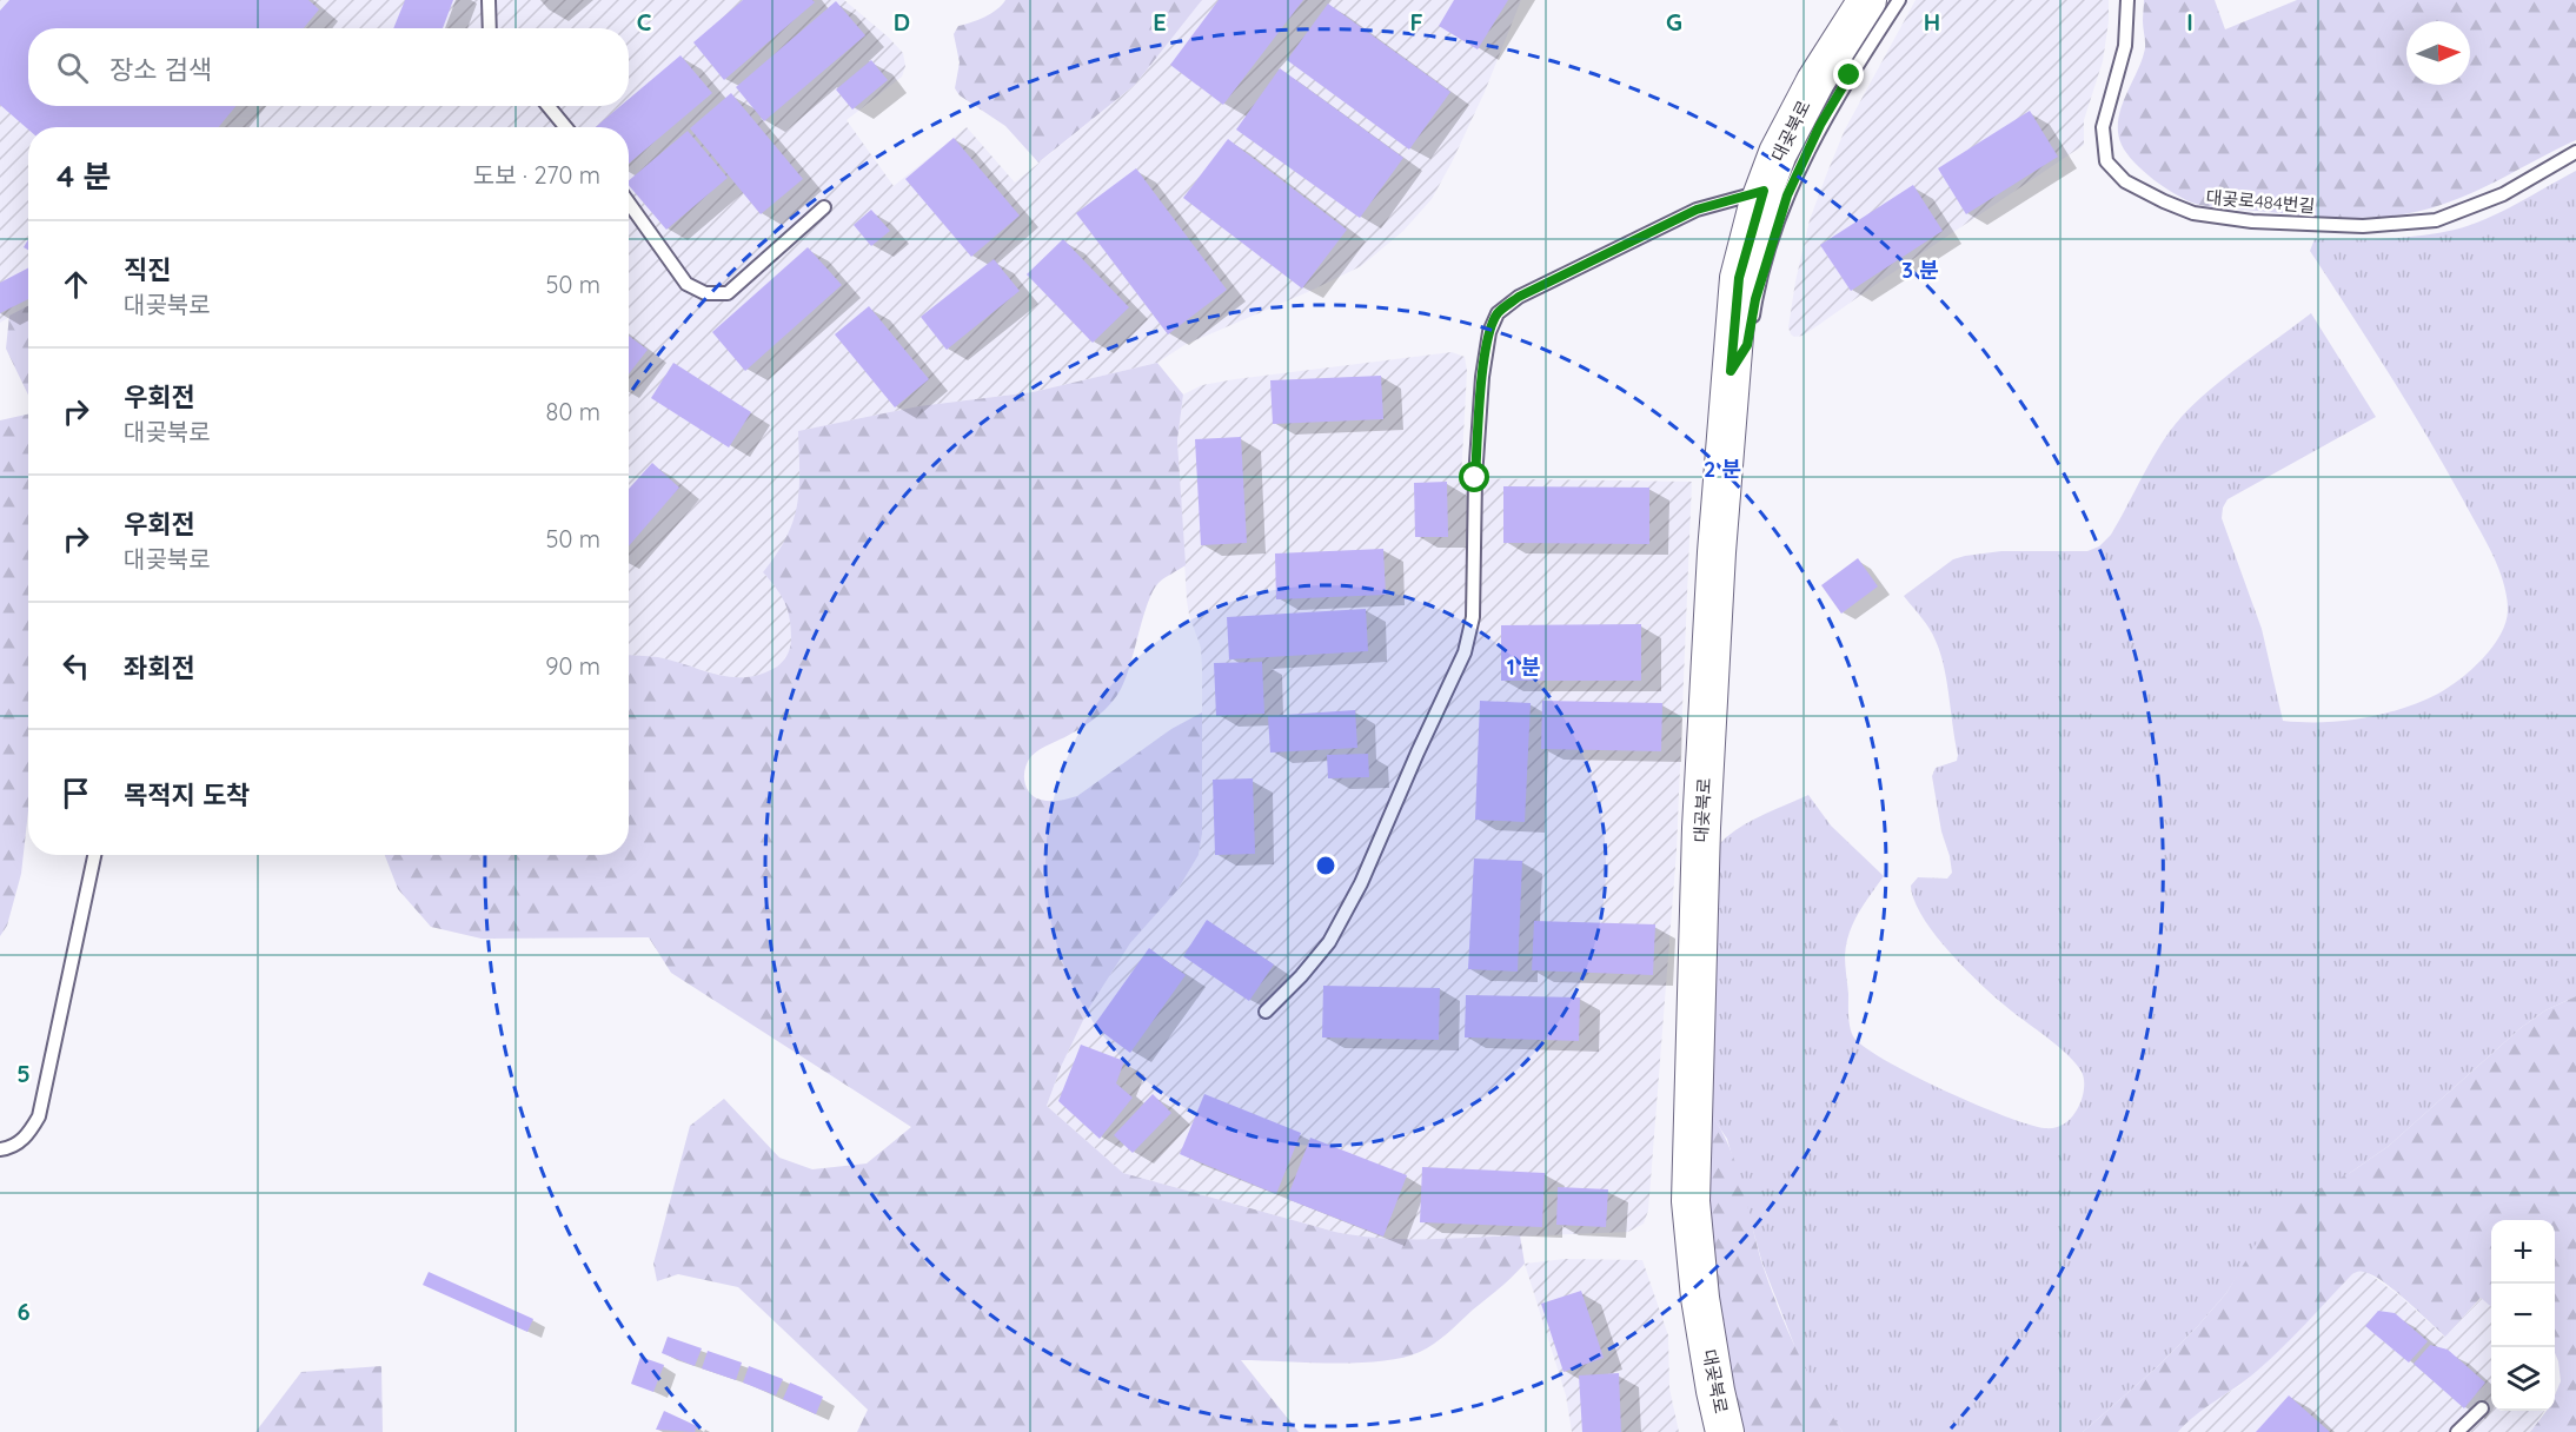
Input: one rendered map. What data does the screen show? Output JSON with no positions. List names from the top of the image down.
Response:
{
  "streets": {
    "street": ["대곶북로"],
    "lane": ["대곶로484번길"]
  },
  "north": "right",
  "page": {
    "search": "장소 검색",
    "heading": ["4 분", "도보 · 270 m"],
    "list": [
      ["직진", "대곶북로", "50 m"],
      ["우회전", "대곶북로", "80 m"],
      ["우회전", "대곶북로", "50 m"],
      ["좌회전", "90 m"],
      "목적지 도착"
    ],
    "map_buttons": ["+", "−"]
  },
  "grid": {
    "columns": [
      "C",
      "D",
      "E",
      "F",
      "G",
      "H",
      "I"
    ],
    "rows": ["5", "6"]
  },
  "rings": ["3 분", "2 분", "1 분"]
}
